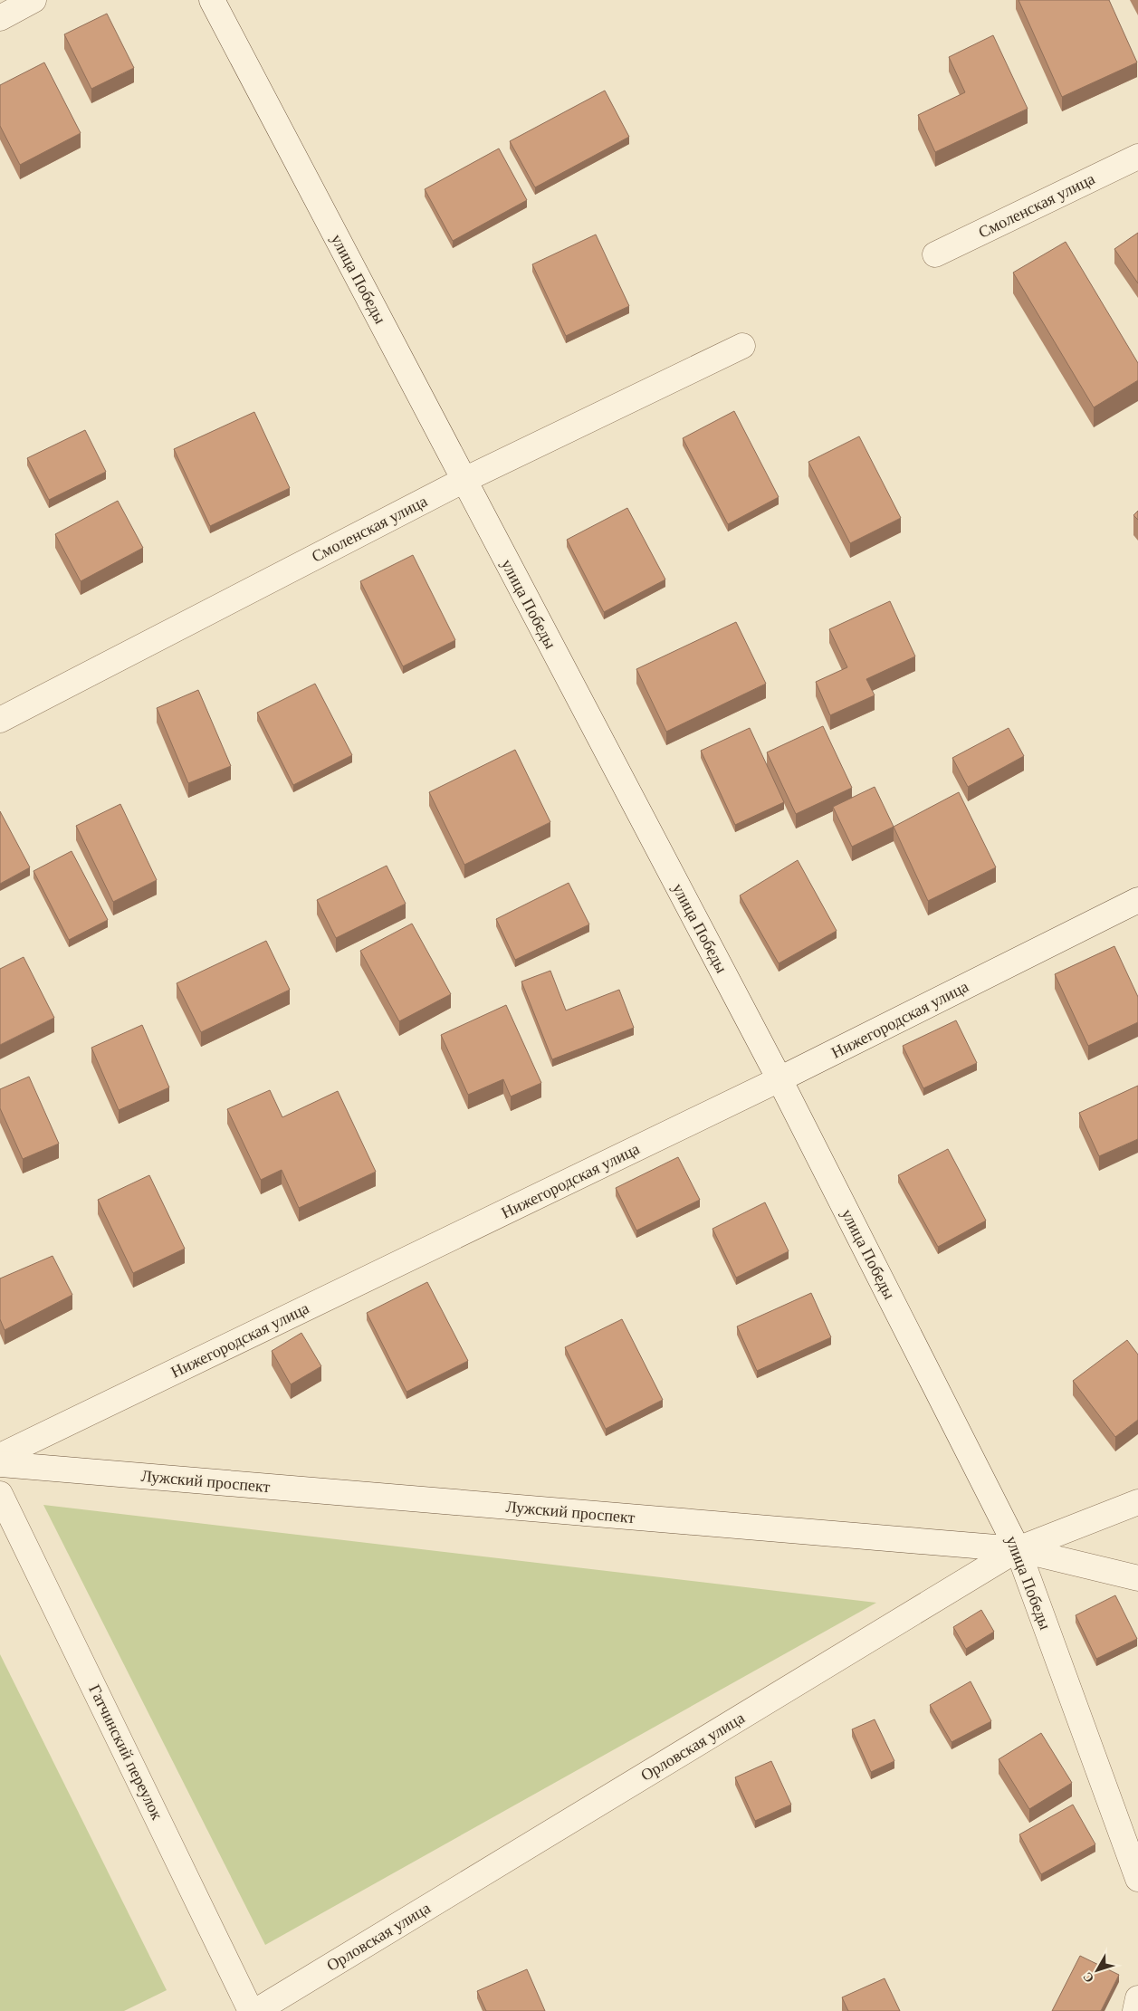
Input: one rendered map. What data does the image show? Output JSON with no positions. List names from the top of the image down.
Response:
{
  "streets": {
    "street": [
      "Смоленская улица",
      "улица Победы",
      "Нижегородская улица",
      "Лужский проспект",
      "Орловская улица",
      "Гатчинский переулок"
    ]
  },
  "crossings": [
    ["Смоленская улица", "улица Победы"],
    ["улица Победы", "Нижегородская улица"],
    ["улица Победы", "Лужский проспект"],
    ["улица Победы", "Орловская улица"],
    ["Лужский проспект", "Орловская улица"]
  ],
  "north": "bottom left"
}
